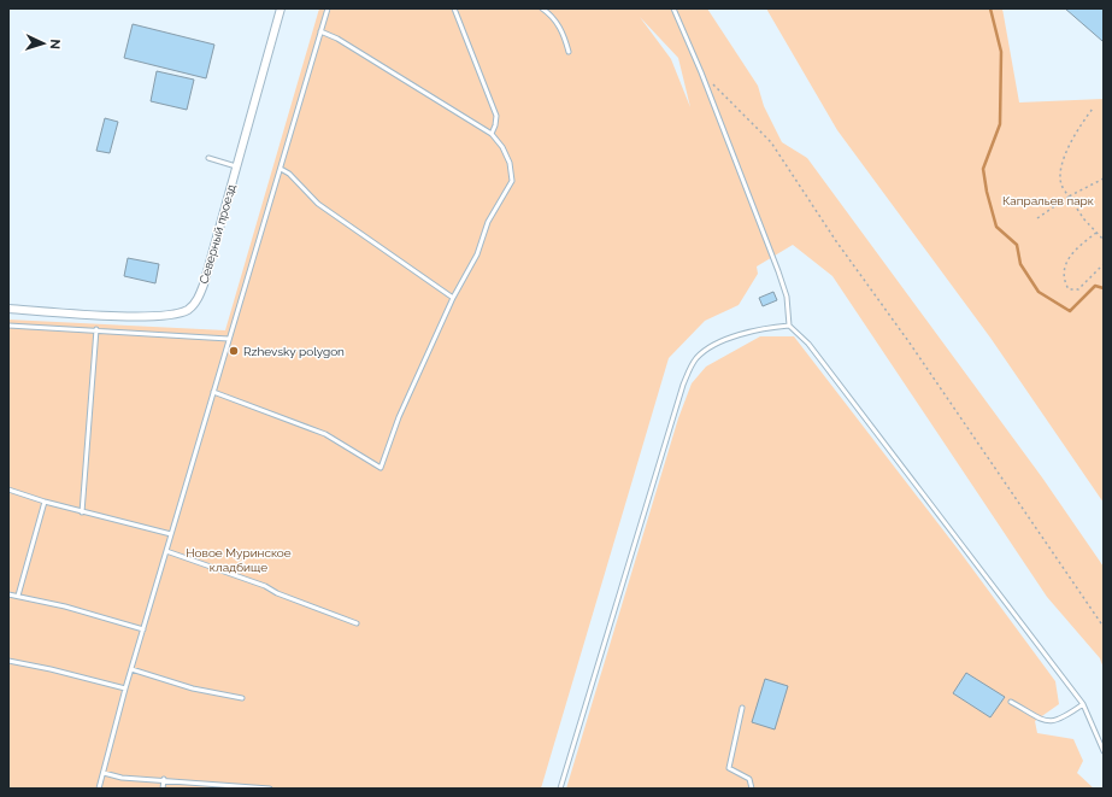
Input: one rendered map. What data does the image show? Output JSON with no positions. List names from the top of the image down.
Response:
{
  "streets": {
    "street": ["Северный проезд"]
  },
  "parks": ["Капральев парк", "Новое Муринское кладбище"],
  "places": ["Rzhevsky polygon"],
  "north": "right"
}
